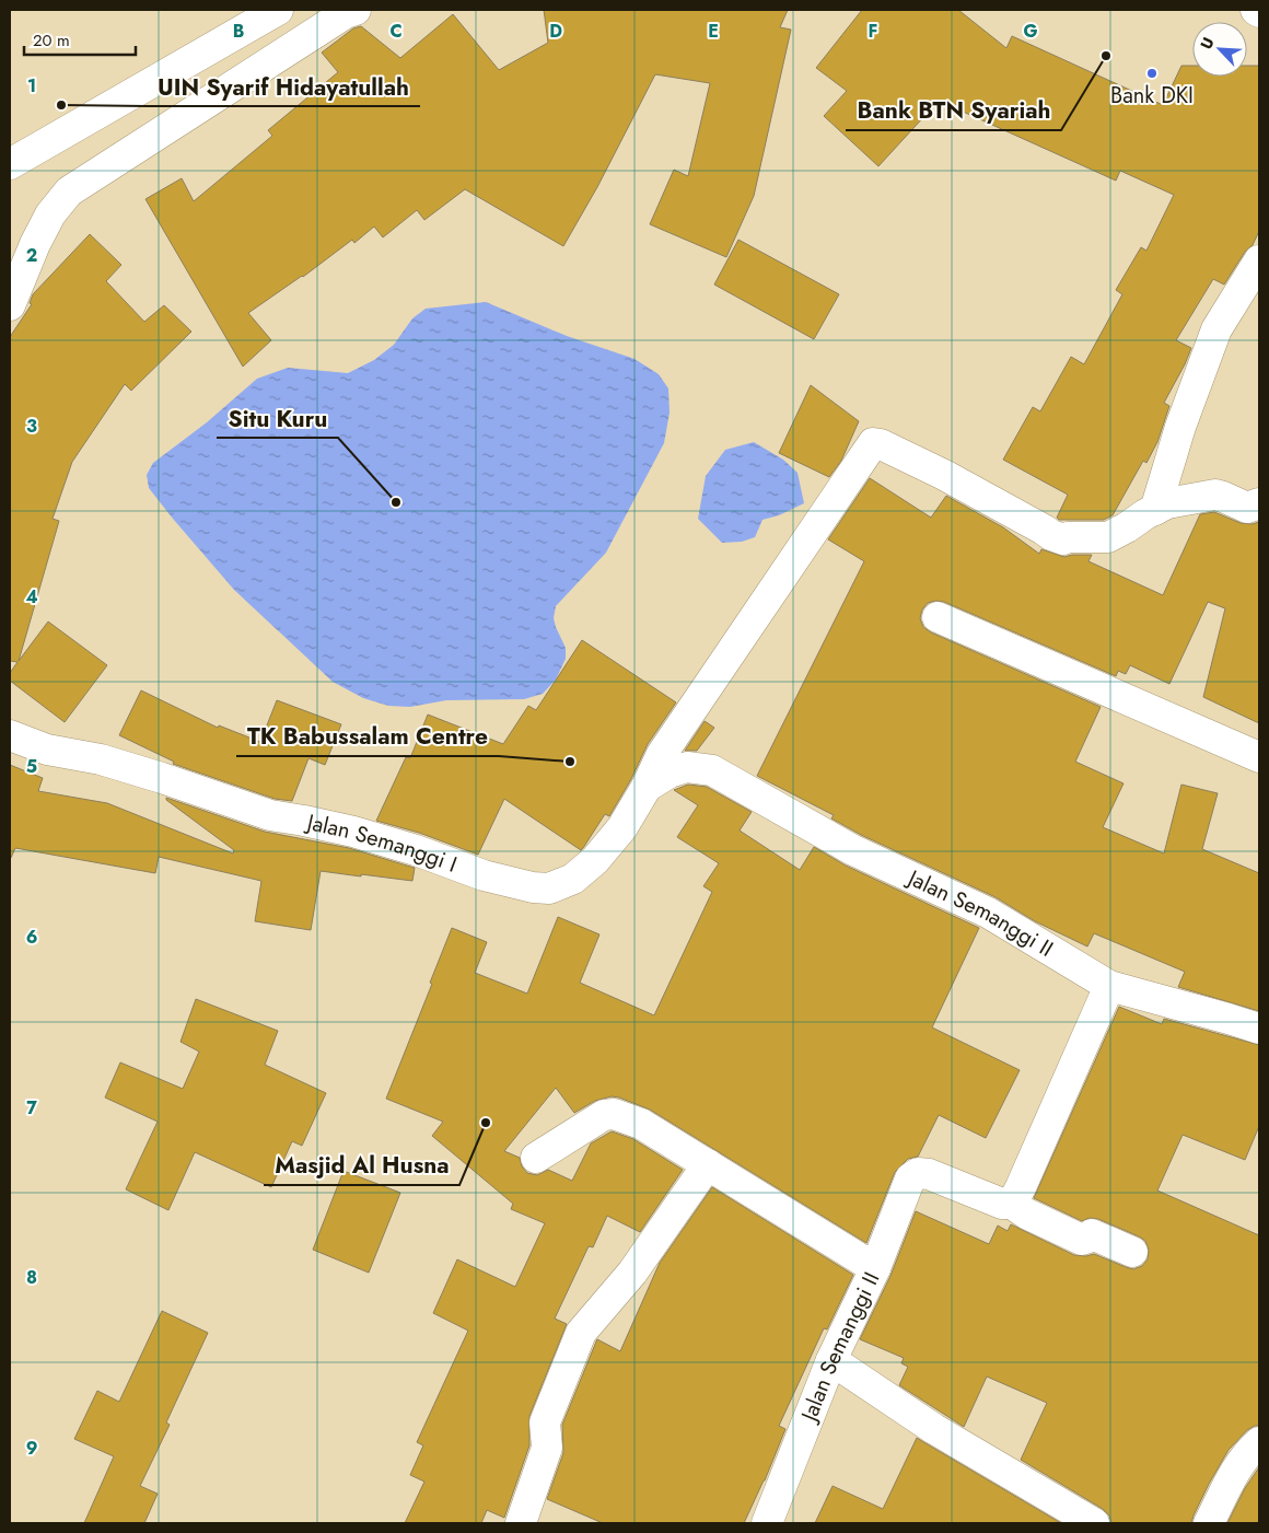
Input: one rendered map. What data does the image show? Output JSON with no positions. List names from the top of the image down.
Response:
{
  "streets": {
    "main road": ["Jalan Semanggi I", "Jalan Semanggi II"]
  },
  "crossings": [
    ["Jalan Semanggi I", "Jalan Semanggi II"]
  ],
  "places": [
    "Bank BTN Syariah",
    "Bank DKI",
    "UIN Syarif Hidayatullah",
    "Situ Kuru",
    "TK Babussalam Centre",
    "Masjid Al Husna"
  ],
  "scale_bar": "20 m",
  "north": "top left",
  "grid": {
    "columns": [
      "B",
      "C",
      "D",
      "E",
      "F",
      "G"
    ],
    "rows": [
      "1",
      "2",
      "3",
      "4",
      "5",
      "6",
      "7",
      "8",
      "9"
    ]
  }
}
